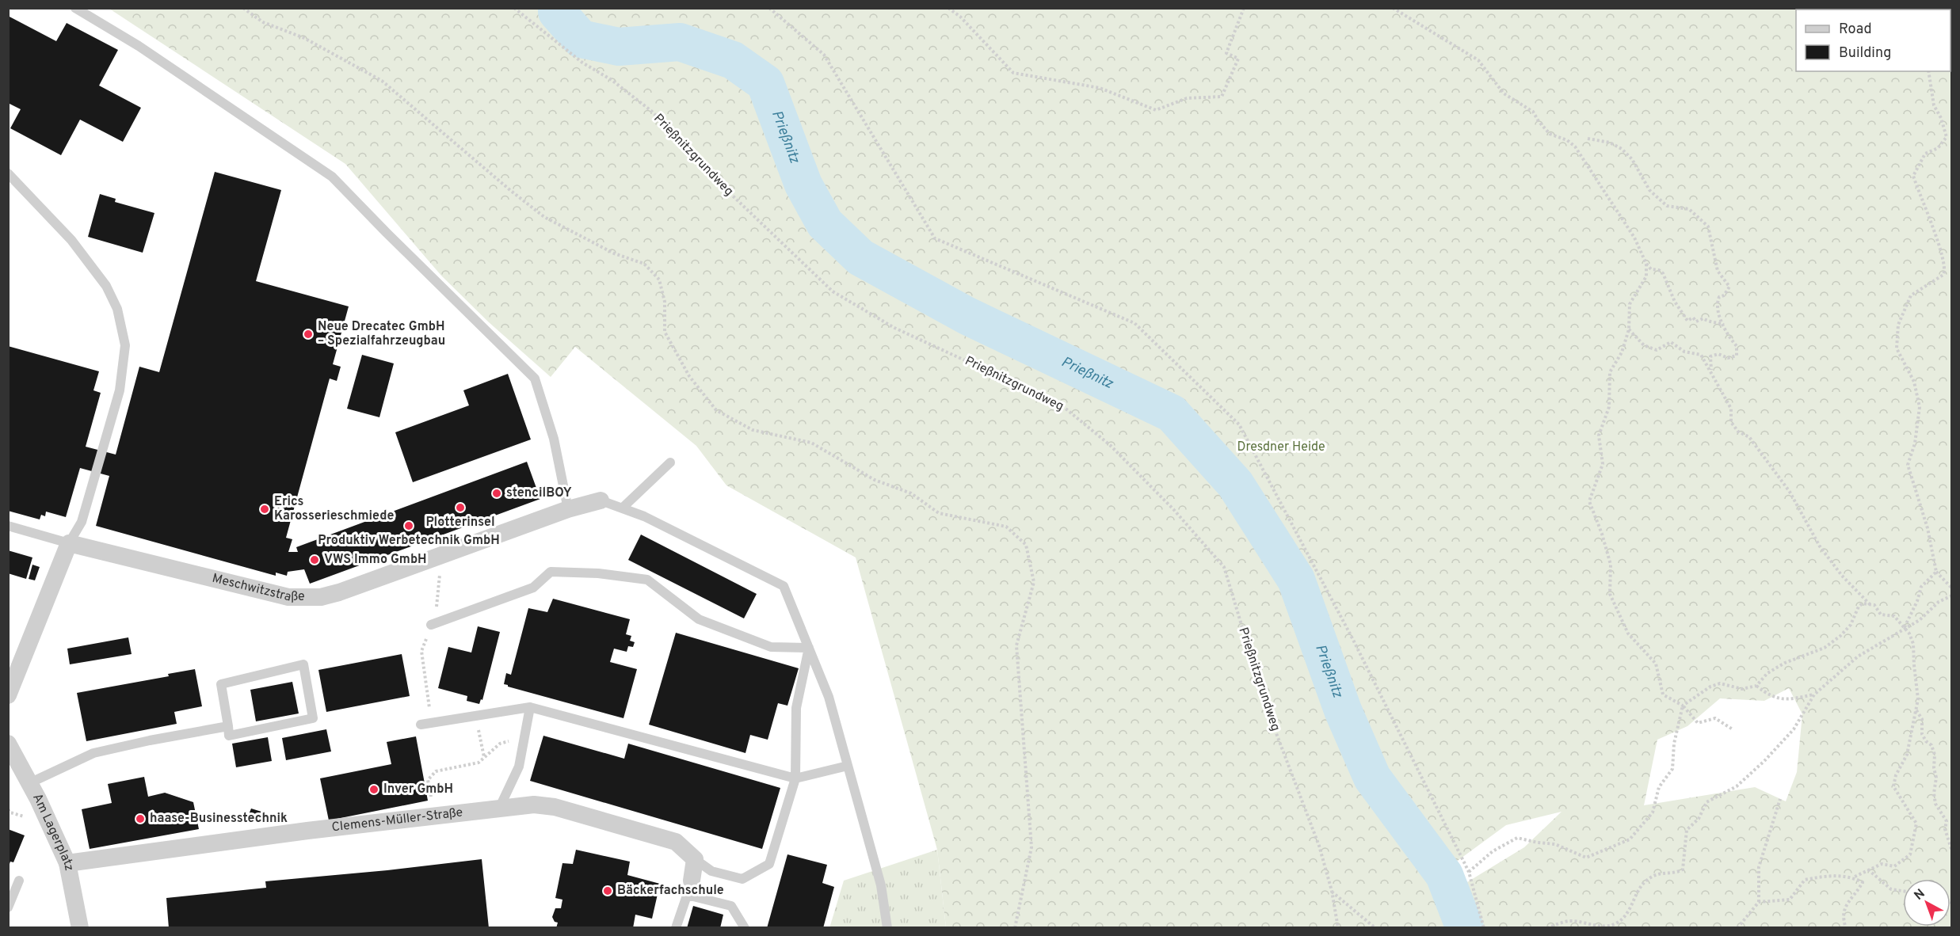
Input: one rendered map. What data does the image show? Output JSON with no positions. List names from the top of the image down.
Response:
{
  "streets": {
    "street": ["Meschwitzstraße", "Clemens-Müller-Straße", "Am Lagerplatz"],
    "path": ["Prießnitzgrundweg"]
  },
  "crossings": [
    ["Clemens-Müller-Straße", "Am Lagerplatz"]
  ],
  "water": ["Prießnitz"],
  "parks": ["Dresdner Heide"],
  "places": [
    "Neue Drecatec GmbH – Spezialfahrzeugbau",
    "stencilBOY",
    "Plotterinsel",
    "Erics Karosserieschmiede",
    "Produktiv Werbetechnik GmbH",
    "VWS Immo GmbH",
    "Inver GmbH",
    "haase-Businesstechnik",
    "Bäckerfachschule"
  ],
  "legend": ["Road", "Building"],
  "north": "top left"
}
